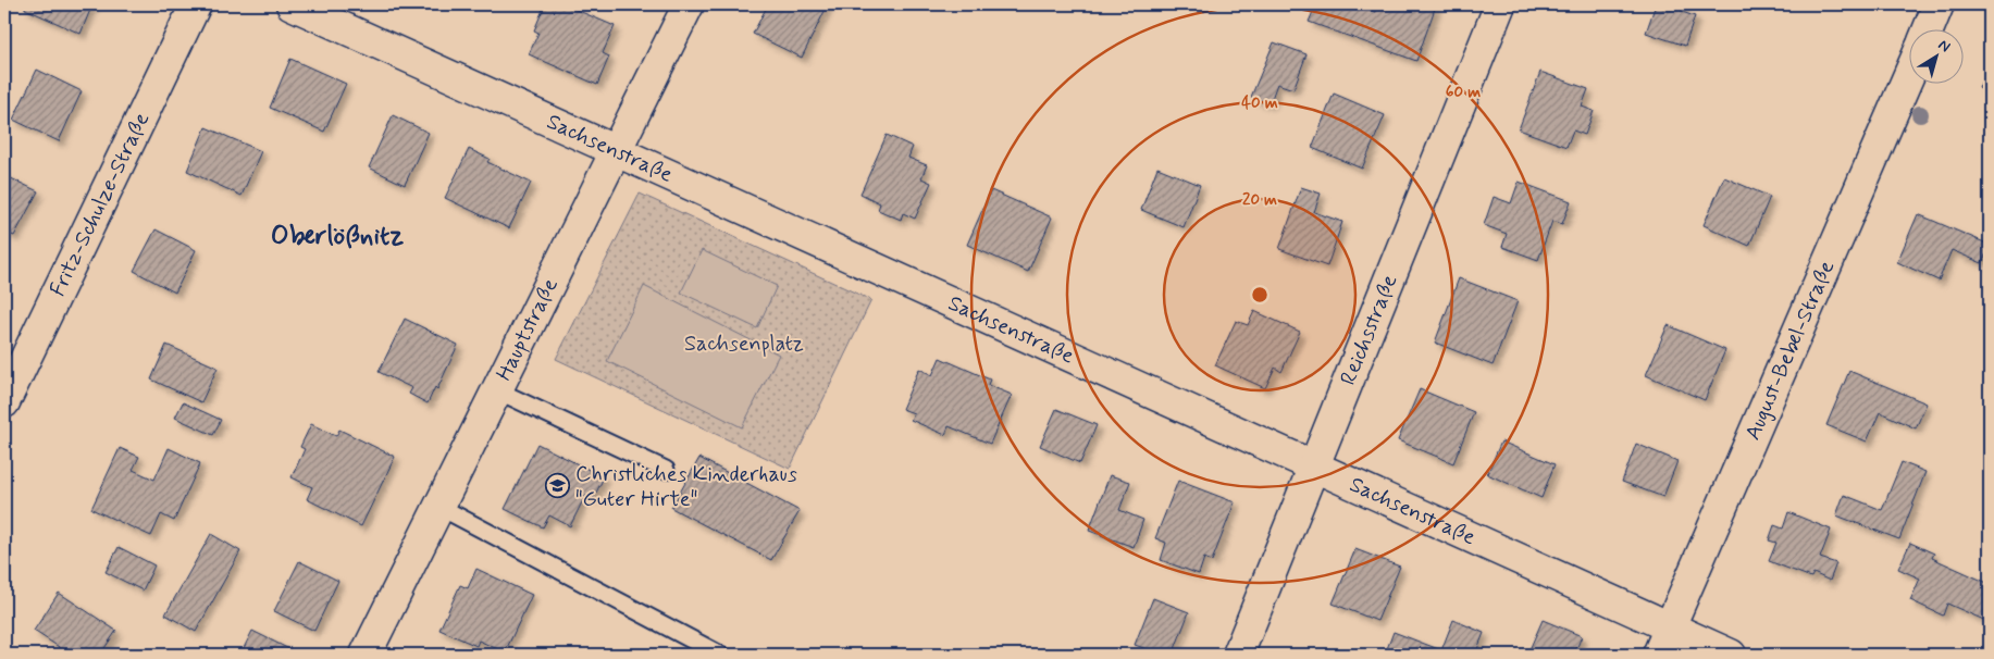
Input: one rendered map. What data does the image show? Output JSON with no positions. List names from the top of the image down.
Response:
{
  "streets": {
    "street": [
      "Sachsenstraße",
      "Fritz-Schulze-Straße",
      "Hauptstraße",
      "Reichsstraße",
      "August-Bebel-Straße"
    ]
  },
  "crossings": [
    ["Sachsenstraße", "Hauptstraße"],
    ["Sachsenstraße", "Reichsstraße"],
    ["Sachsenstraße", "August-Bebel-Straße"]
  ],
  "districts": ["Oberlößnitz"],
  "parks": ["Sachsenplatz"],
  "places": {
    "school or university": ["Christliches Kinderhaus \"Guter Hirte\""]
  },
  "north": "top right",
  "rings": ["60 m", "40 m", "20 m"]
}
